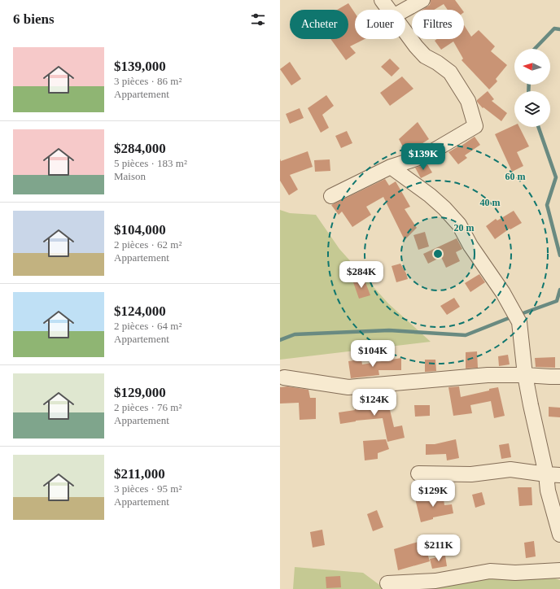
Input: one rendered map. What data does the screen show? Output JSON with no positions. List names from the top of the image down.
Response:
{
  "north": "left",
  "page": {
    "heading": "6 biens",
    "chip": ["Acheter", "Louer", "Filtres"],
    "list": [
      {
        "name": "$139,000",
        "note": "3 pièces · 86 m² · Appartement"
      },
      {
        "name": "$284,000",
        "note": "5 pièces · 183 m² · Maison"
      },
      {
        "name": "$104,000",
        "note": "2 pièces · 62 m² · Appartement"
      },
      {
        "name": "$124,000",
        "note": "2 pièces · 64 m² · Appartement"
      },
      {
        "name": "$129,000",
        "note": "2 pièces · 76 m² · Appartement"
      },
      {
        "name": "$211,000",
        "note": "3 pièces · 95 m² · Appartement"
      }
    ],
    "price": [
      "$139K",
      "$284K",
      "$104K",
      "$124K",
      "$129K",
      "$211K"
    ]
  },
  "rings": ["60 m", "40 m", "20 m"]
}
